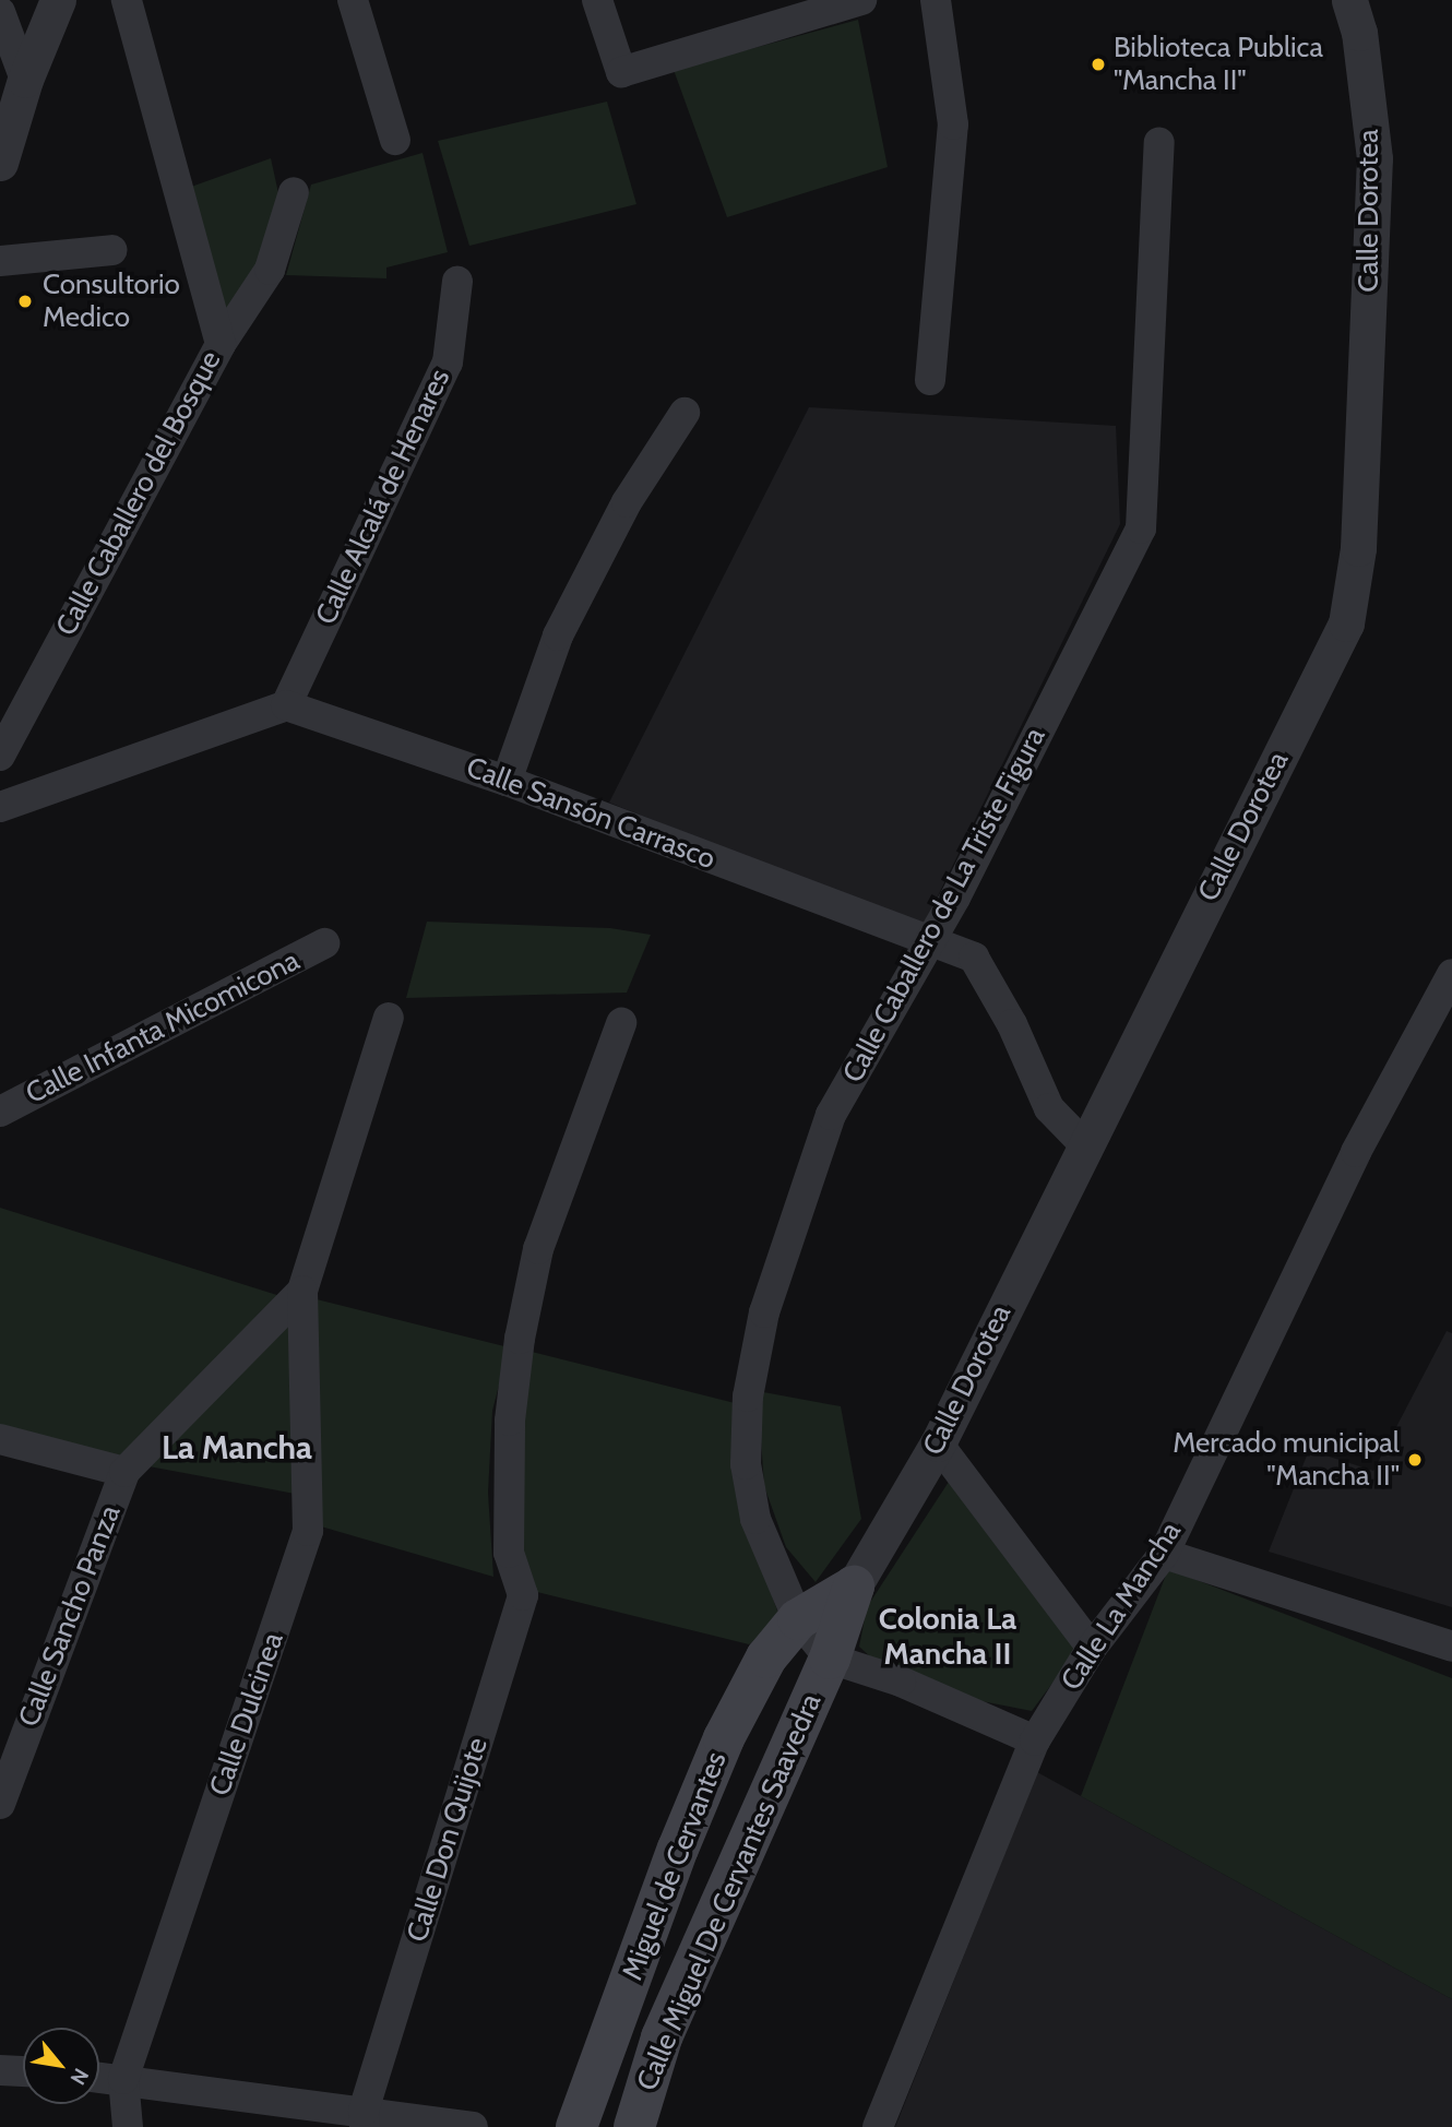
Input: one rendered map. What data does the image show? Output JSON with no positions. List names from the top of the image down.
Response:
{
  "streets": {
    "main road": ["Calle Dorotea", "Miguel de Cervantes", "Calle Miguel De Cervantes Saavedra"],
    "street": [
      "Calle Caballero del Bosque",
      "Calle Alcalá de Henares",
      "Calle Sansón Carrasco",
      "Calle Caballero de La Triste Figura",
      "Calle Infanta Micomicona",
      "Calle La Mancha",
      "Calle Sancho Panza",
      "Calle Dulcinea",
      "Calle Don Quijote"
    ]
  },
  "crossings": [
    ["Calle Dorotea", "Calle Sansón Carrasco"],
    ["Calle Dorotea", "Calle Caballero de La Triste Figura"],
    ["Calle Dorotea", "Miguel de Cervantes"],
    ["Calle Dorotea", "Calle Miguel De Cervantes Saavedra"],
    ["Calle Alcalá de Henares", "Calle Sansón Carrasco"],
    ["Calle Sansón Carrasco", "Calle Caballero de La Triste Figura"],
    ["Calle Caballero de La Triste Figura", "Miguel de Cervantes"],
    ["Calle Caballero de La Triste Figura", "Calle Miguel De Cervantes Saavedra"]
  ],
  "districts": ["La Mancha", "Colonia La Mancha II"],
  "places": ["Biblioteca Publica \"Mancha II\"", "Consultorio Medico", "Mercado municipal \"Mancha II\""],
  "north": "bottom right"
}
